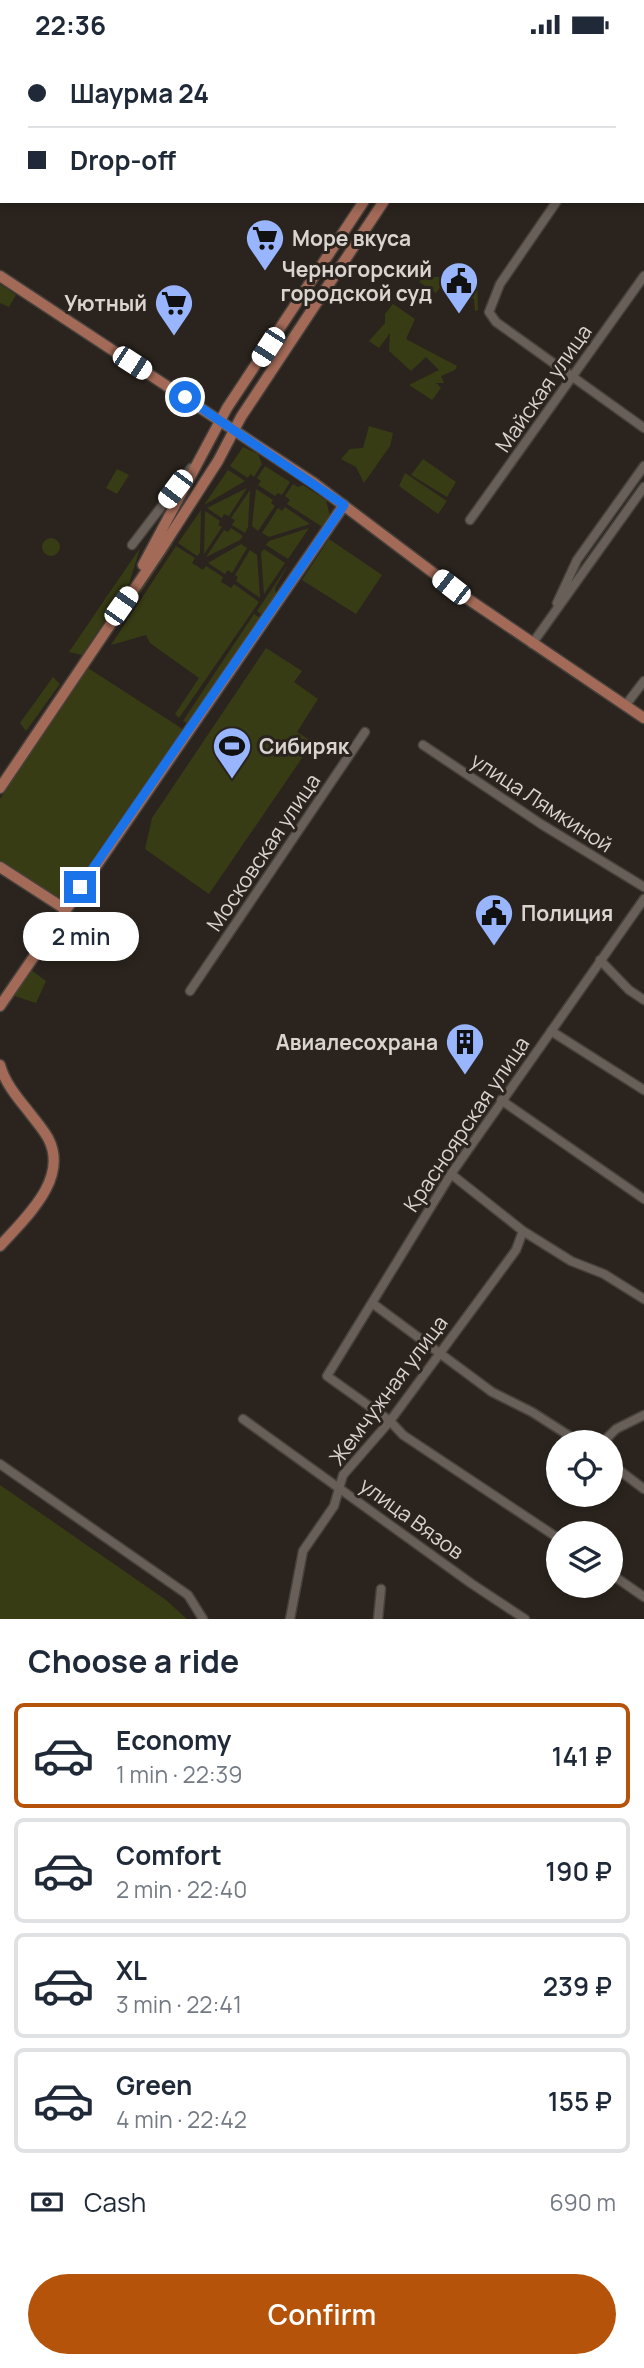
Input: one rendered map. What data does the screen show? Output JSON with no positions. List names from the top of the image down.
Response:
{
  "streets": {
    "street": [
      "Майская улица",
      "улица Лямкиной",
      "Московская улица",
      "Красноярская улица",
      "Жемчужная улица",
      "улица Вязов"
    ]
  },
  "crossings": [
    ["Красноярская улица", "Жемчужная улица"],
    ["Жемчужная улица", "улица Вязов"]
  ],
  "places": {
    "supermarket": ["Море вкуса", "Уютный"],
    "public building": ["Черногорский городской суд", "Полиция"],
    "sports": ["Сибиряк"],
    "building": ["Авиалесохрана"]
  },
  "page": {
    "status": "22:36",
    "banner": ["Шаурма 24", "Drop-off"],
    "bubble": "2 min",
    "heading": "Choose a ride",
    "list": [
      {
        "name": "Economy",
        "note": "1 min · 22:39",
        "value": "141 ₽"
      },
      {
        "name": "Comfort",
        "note": "2 min · 22:40",
        "value": "190 ₽"
      },
      {
        "name": "XL",
        "note": "3 min · 22:41",
        "value": "239 ₽"
      },
      {
        "name": "Green",
        "note": "4 min · 22:42",
        "value": "155 ₽"
      }
    ],
    "pay": ["Cash", "690 m"],
    "buttons": "Confirm"
  }
}
